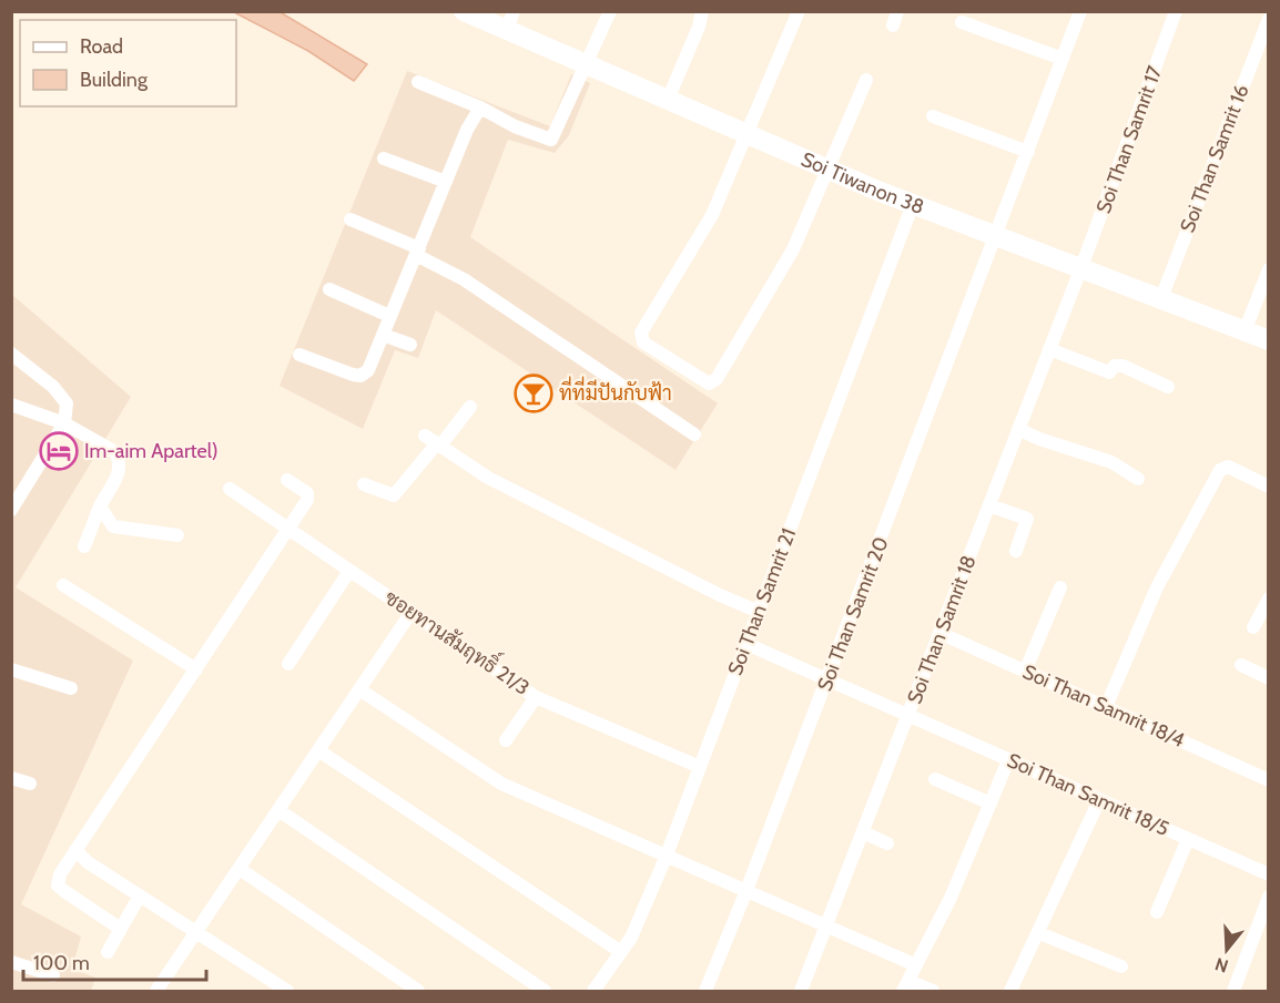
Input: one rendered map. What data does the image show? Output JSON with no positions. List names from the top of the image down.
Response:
{
  "streets": {
    "street": [
      "Soi Than Samrit 17",
      "Soi Than Samrit 16",
      "Soi Tiwanon 38",
      "Soi Than Samrit 21",
      "Soi Than Samrit 20",
      "Soi Than Samrit 18",
      "ซอยทานสัมฤทธิ์ 21/3",
      "Soi Than Samrit 18/4",
      "Soi Than Samrit 18/5"
    ]
  },
  "crossings": [
    ["Soi Than Samrit 17", "Soi Tiwanon 38"],
    ["Soi Than Samrit 17", "Soi Than Samrit 18"],
    ["Soi Than Samrit 16", "Soi Tiwanon 38"],
    ["Soi Tiwanon 38", "Soi Than Samrit 21"],
    ["Soi Tiwanon 38", "Soi Than Samrit 20"],
    ["Soi Tiwanon 38", "Soi Than Samrit 18"],
    ["Soi Than Samrit 21", "ซอยทานสัมฤทธิ์ 21/3"],
    ["Soi Than Samrit 21", "Soi Than Samrit 18/5"],
    ["Soi Than Samrit 20", "Soi Than Samrit 18/5"],
    ["Soi Than Samrit 18", "Soi Than Samrit 18/4"],
    ["Soi Than Samrit 18", "Soi Than Samrit 18/5"]
  ],
  "places": {
    "bar": ["ที่ที่มีปันกับฟ้า"],
    "hotel": ["Im-aim Apartel)"]
  },
  "legend": ["Road", "Building"],
  "scale_bar": "100 m",
  "north": "bottom"
}
